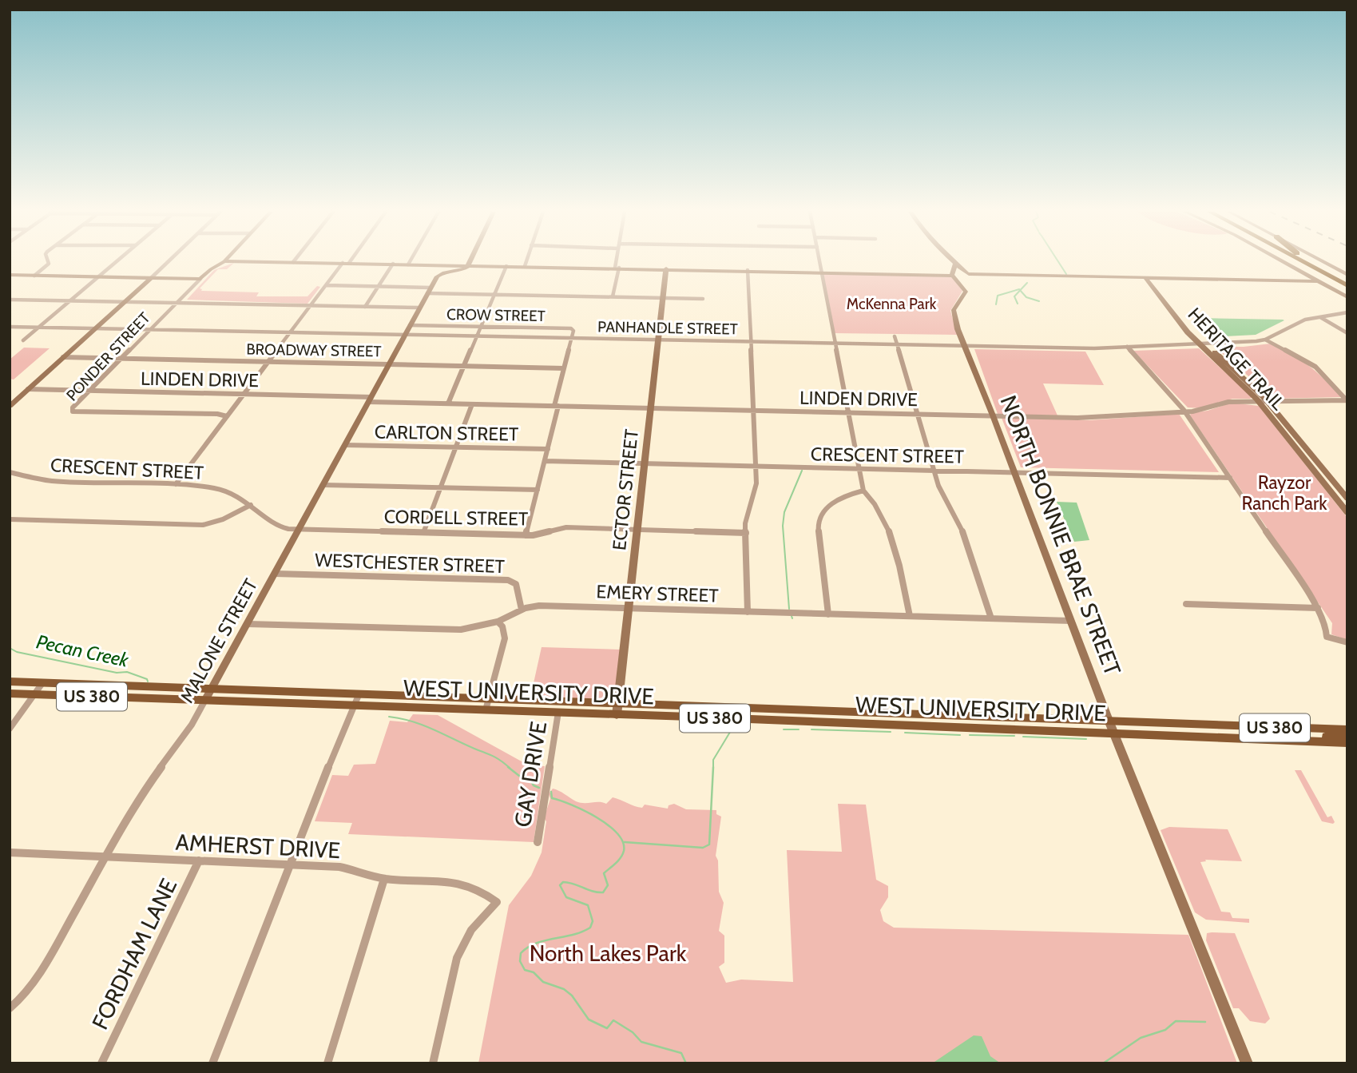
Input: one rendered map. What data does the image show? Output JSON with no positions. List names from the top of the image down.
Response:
{
  "streets": {
    "main road": ["WEST UNIVERSITY DRIVE", "US 380"],
    "street": [
      "CROW STREET",
      "PANHANDLE STREET",
      "BROADWAY STREET",
      "PONDER STREET",
      "HERITAGE TRAIL",
      "LINDEN DRIVE",
      "CARLTON STREET",
      "CRESCENT STREET",
      "ECTOR STREET",
      "CORDELL STREET",
      "NORTH BONNIE BRAE STREET",
      "WESTCHESTER STREET",
      "EMERY STREET",
      "MALONE STREET",
      "GAY DRIVE",
      "AMHERST DRIVE",
      "FORDHAM LANE"
    ]
  },
  "crossings": [
    ["CROW STREET", "PANHANDLE STREET"],
    ["CROW STREET", "MALONE STREET"],
    ["PANHANDLE STREET", "PONDER STREET"],
    ["PANHANDLE STREET", "HERITAGE TRAIL"],
    ["PANHANDLE STREET", "ECTOR STREET"],
    ["PANHANDLE STREET", "NORTH BONNIE BRAE STREET"],
    ["PANHANDLE STREET", "MALONE STREET"],
    ["BROADWAY STREET", "PONDER STREET"],
    ["BROADWAY STREET", "MALONE STREET"],
    ["PONDER STREET", "LINDEN DRIVE"],
    ["HERITAGE TRAIL", "LINDEN DRIVE"],
    ["LINDEN DRIVE", "ECTOR STREET"],
    ["LINDEN DRIVE", "NORTH BONNIE BRAE STREET"],
    ["LINDEN DRIVE", "MALONE STREET"],
    ["CARLTON STREET", "MALONE STREET"],
    ["CRESCENT STREET", "ECTOR STREET"],
    ["CRESCENT STREET", "CORDELL STREET"],
    ["CRESCENT STREET", "NORTH BONNIE BRAE STREET"],
    ["CRESCENT STREET", "MALONE STREET"],
    ["ECTOR STREET", "CORDELL STREET"],
    ["ECTOR STREET", "EMERY STREET"],
    ["ECTOR STREET", "WEST UNIVERSITY DRIVE"],
    ["CORDELL STREET", "MALONE STREET"],
    ["NORTH BONNIE BRAE STREET", "EMERY STREET"],
    ["NORTH BONNIE BRAE STREET", "WEST UNIVERSITY DRIVE"],
    ["WESTCHESTER STREET", "EMERY STREET"],
    ["WESTCHESTER STREET", "MALONE STREET"],
    ["EMERY STREET", "MALONE STREET"],
    ["MALONE STREET", "WEST UNIVERSITY DRIVE"],
    ["MALONE STREET", "AMHERST DRIVE"],
    ["WEST UNIVERSITY DRIVE", "GAY DRIVE"],
    ["AMHERST DRIVE", "FORDHAM LANE"]
  ],
  "water": ["Pecan Creek"],
  "parks": ["McKenna Park", "Rayzor Ranch Park", "North Lakes Park"]
}
